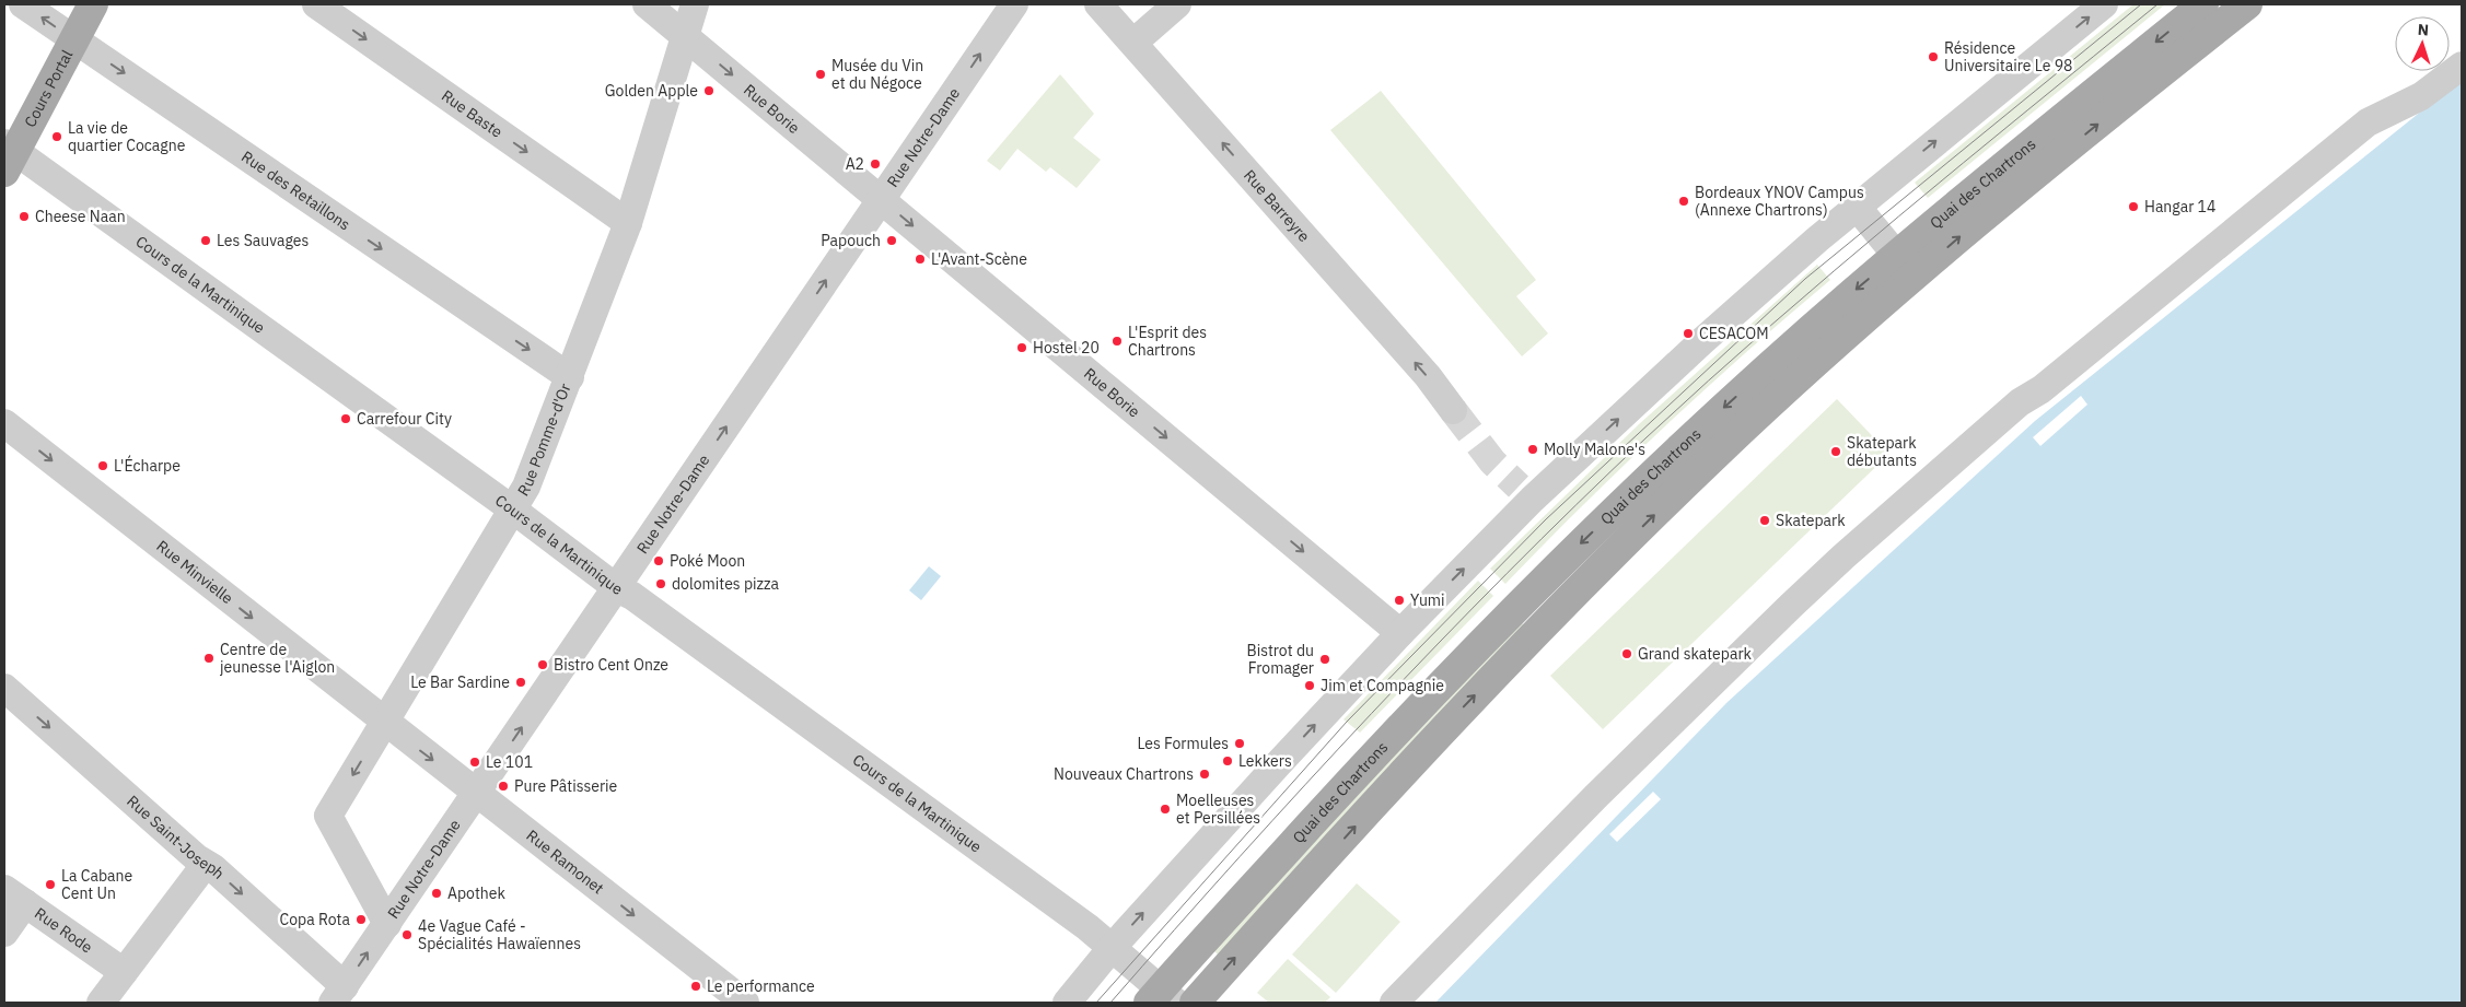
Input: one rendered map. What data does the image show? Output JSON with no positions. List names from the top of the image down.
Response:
{
  "streets": {
    "main road": ["Cours Portal", "Quai des Chartrons"],
    "street": [
      "Rue Borie",
      "Rue Baste",
      "Rue Notre-Dame",
      "Rue des Retaillons",
      "Rue Barreyre",
      "Cours de la Martinique",
      "Rue Pomme-d'Or",
      "Rue Minvielle",
      "Rue Saint-Joseph",
      "Rue Ramonet",
      "Rue Rode"
    ]
  },
  "crossings": [
    ["Cours Portal", "Rue des Retaillons"],
    ["Cours Portal", "Cours de la Martinique"],
    ["Rue Borie", "Rue Notre-Dame"],
    ["Rue Borie", "Rue Pomme-d'Or"],
    ["Rue Baste", "Rue Pomme-d'Or"],
    ["Rue Notre-Dame", "Cours de la Martinique"],
    ["Rue Notre-Dame", "Rue Pomme-d'Or"],
    ["Rue Notre-Dame", "Rue Saint-Joseph"],
    ["Rue Notre-Dame", "Rue Ramonet"],
    ["Quai des Chartrons", "Cours de la Martinique"],
    ["Rue des Retaillons", "Rue Pomme-d'Or"],
    ["Cours de la Martinique", "Rue Pomme-d'Or"],
    ["Rue Pomme-d'Or", "Rue Minvielle"],
    ["Rue Pomme-d'Or", "Rue Ramonet"],
    ["Rue Minvielle", "Rue Ramonet"]
  ],
  "one_way": [
    "Rue Borie",
    "Rue Baste",
    "Rue Notre-Dame",
    "Rue des Retaillons",
    "Rue Barreyre",
    "Rue Minvielle",
    "Rue Saint-Joseph",
    "Rue Ramonet"
  ],
  "places": [
    "Résidence Universitaire Le 98",
    "Musée du Vin et du Négoce",
    "Golden Apple",
    "La vie de quartier Cocagne",
    "A2",
    "Bordeaux YNOV Campus (Annexe Chartrons)",
    "Hangar 14",
    "Cheese Naan",
    "Les Sauvages",
    "Papouch",
    "L'Avant-Scène",
    "CESACOM",
    "L'Esprit des Chartrons",
    "Hostel 20",
    "Carrefour City",
    "Molly Malone's",
    "Skatepark débutants",
    "L'Écharpe",
    "Skatepark",
    "Poké Moon",
    "dolomites pizza",
    "Yumi",
    "Grand skatepark",
    "Centre de jeunesse l'Aiglon",
    "Bistrot du Fromager",
    "Bistro Cent Onze",
    "Le Bar Sardine",
    "Jim et Compagnie",
    "Les Formules",
    "Lekkers",
    "Le 101",
    "Nouveaux Chartrons",
    "Pure Pâtisserie",
    "Moelleuses et Persillées",
    "La Cabane Cent Un",
    "Apothek",
    "Copa Rota",
    "4e Vague Café - Spécialités Hawaïennes",
    "Le performance"
  ],
  "north": "top"
}
